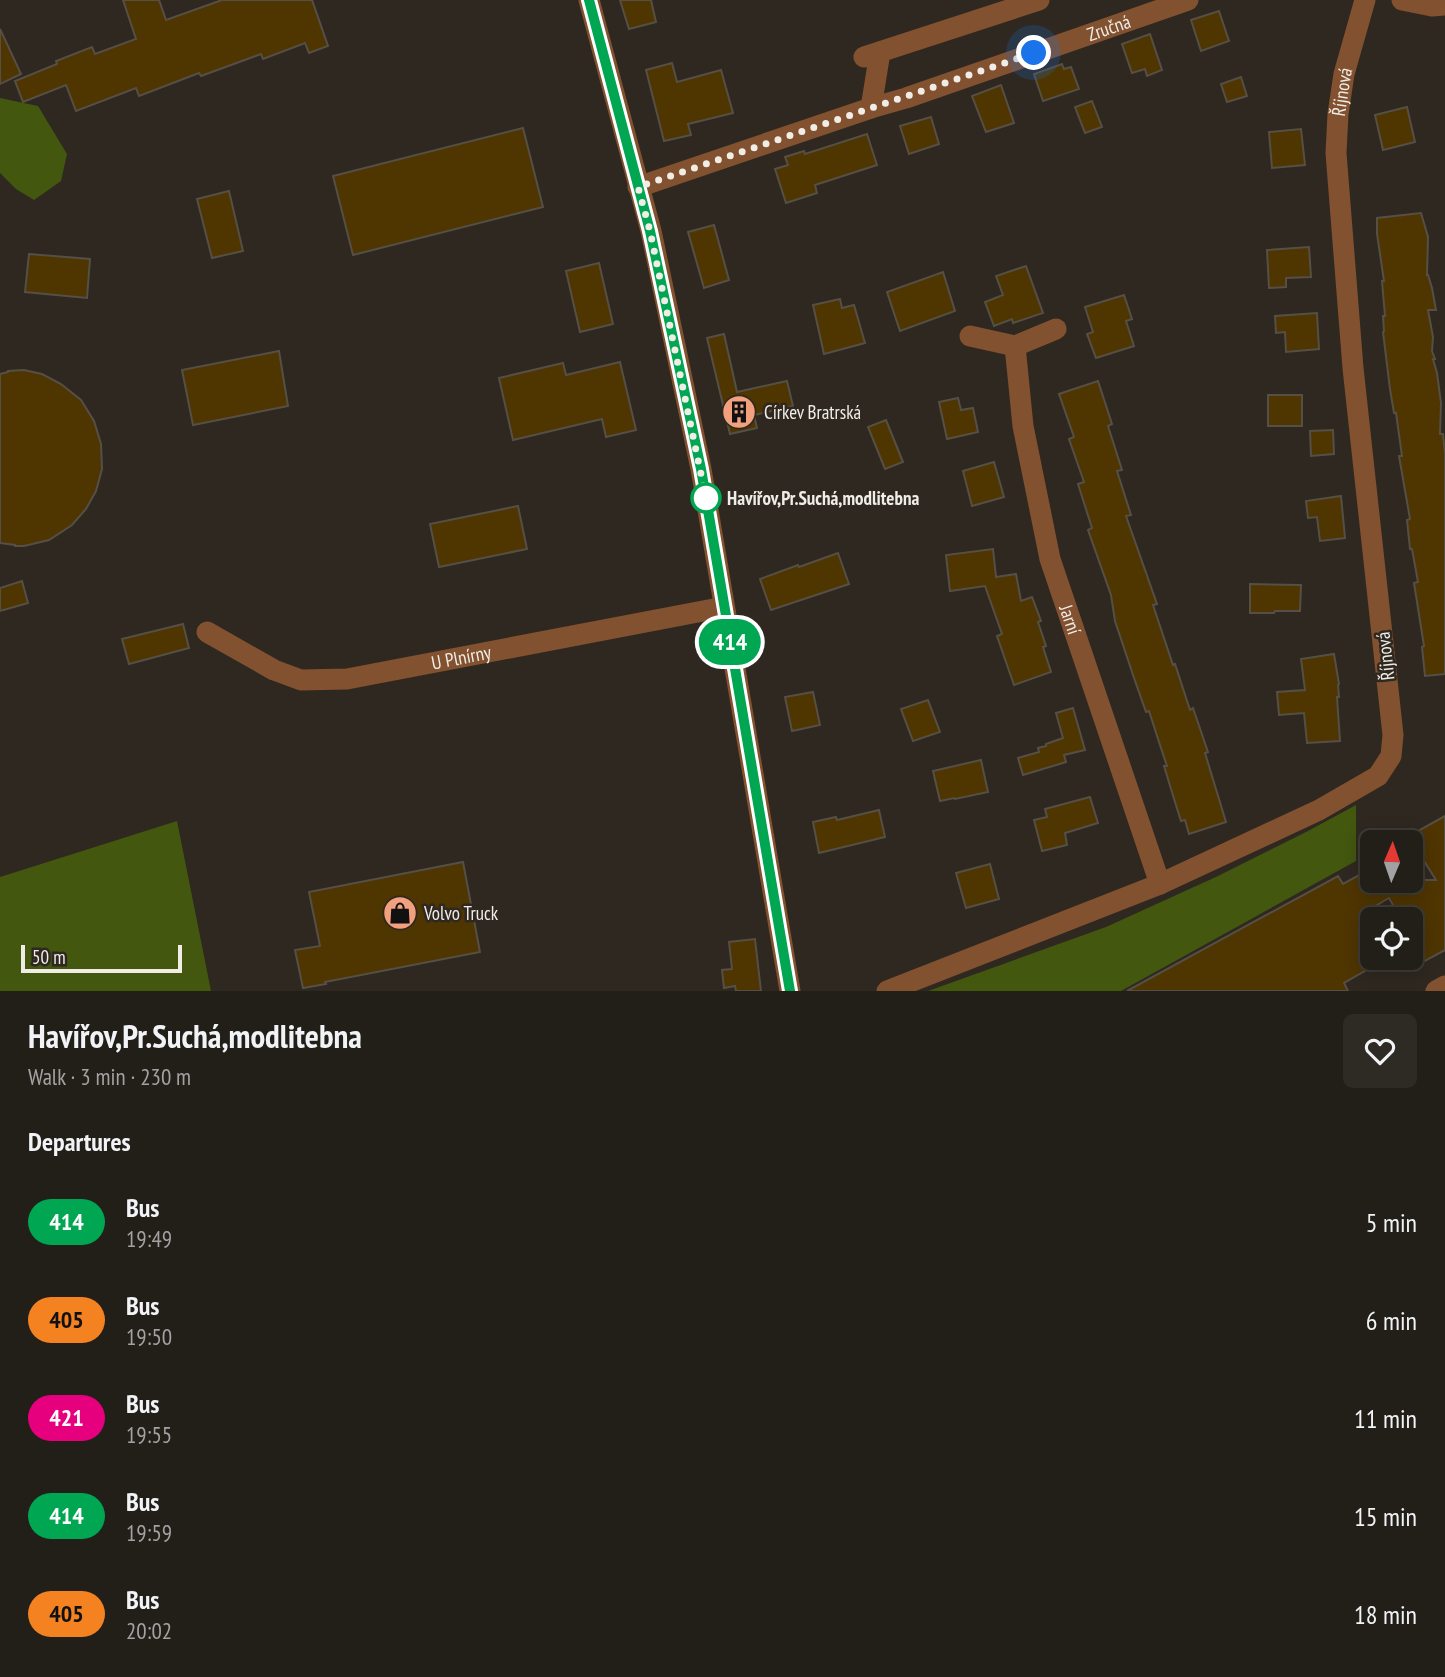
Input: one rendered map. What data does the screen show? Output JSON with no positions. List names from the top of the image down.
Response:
{
  "streets": {
    "street": [
      "Zručná",
      "Říjnová",
      "Jarní",
      "U Plnírny"
    ]
  },
  "crossings": [
    ["Říjnová", "Jarní"]
  ],
  "places": {
    "building": ["Církev Bratrská"],
    "other": ["Havířov,Pr.Suchá,modlitebna"],
    "shop": ["Volvo Truck"]
  },
  "lines": ["bus line 414"],
  "scale_bar": "50 m",
  "north": "top",
  "page": {
    "on_map": "414",
    "scale": "50 m",
    "heading": [
      ["Havířov,Pr.Suchá,modlitebna", "Walk · 3 min · 230 m"],
      "Departures"
    ],
    "list": [
      {
        "mark": "414",
        "name": "Bus",
        "note": "19:49",
        "value": "5 min"
      },
      {
        "mark": "405",
        "name": "Bus",
        "note": "19:50",
        "value": "6 min"
      },
      {
        "mark": "421",
        "name": "Bus",
        "note": "19:55",
        "value": "11 min"
      },
      {
        "mark": "414",
        "name": "Bus",
        "note": "19:59",
        "value": "15 min"
      },
      {
        "mark": "405",
        "name": "Bus",
        "note": "20:02",
        "value": "18 min"
      }
    ]
  }
}
